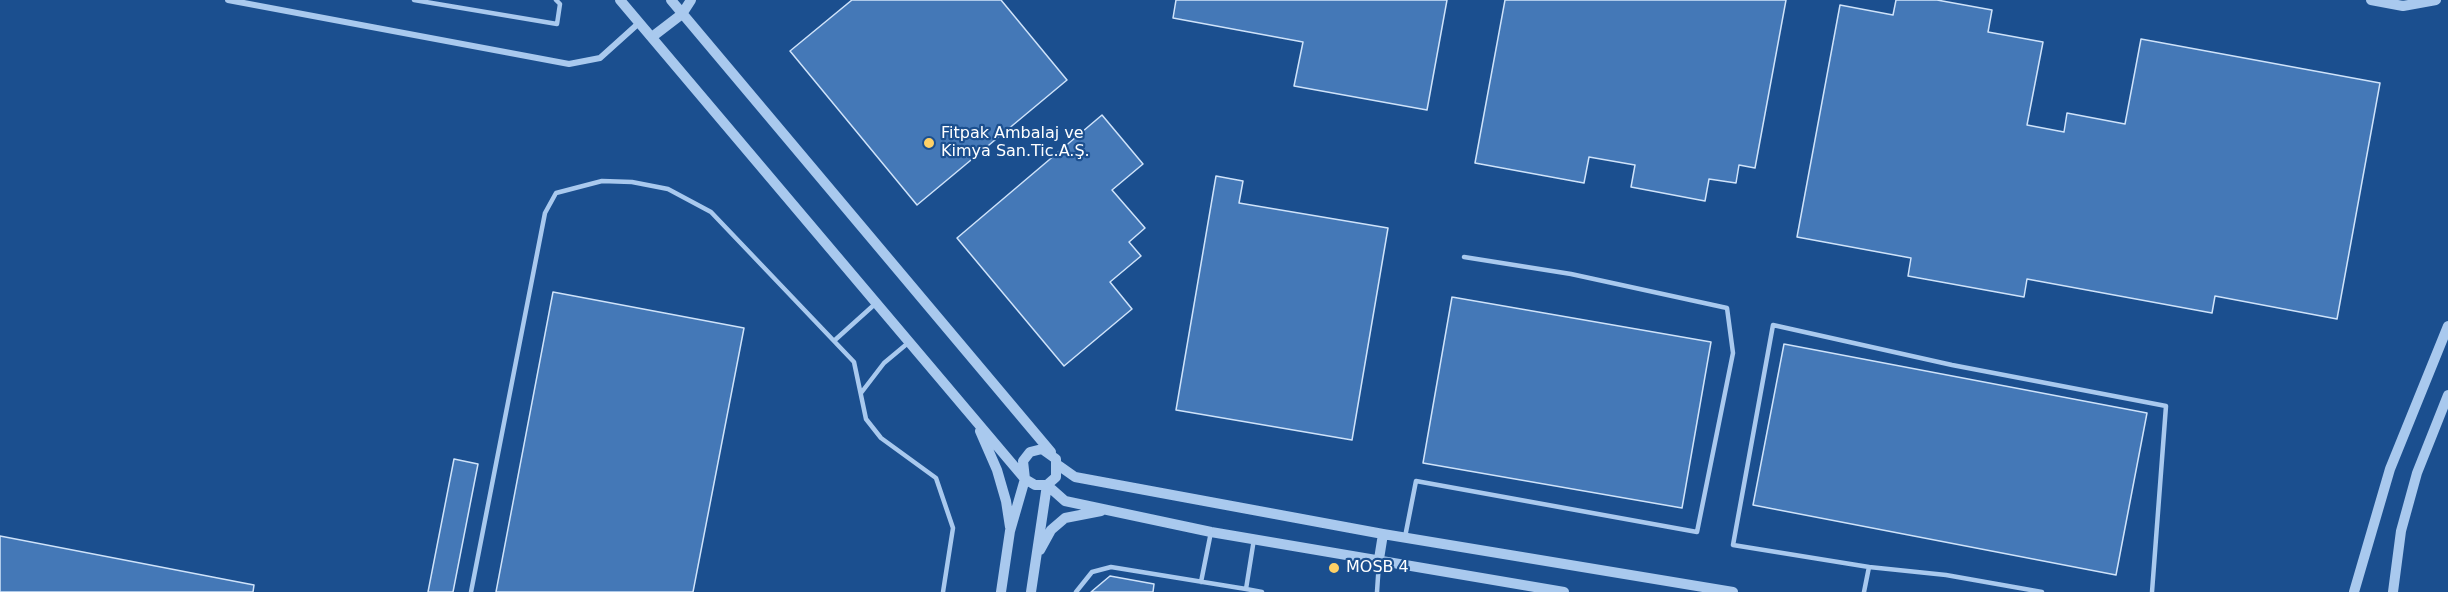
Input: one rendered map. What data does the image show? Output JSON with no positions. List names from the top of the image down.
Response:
{
  "places": ["Fitpak Ambalaj ve Kimya San.Tic.A.Ş.", "MOSB 4"]
}
